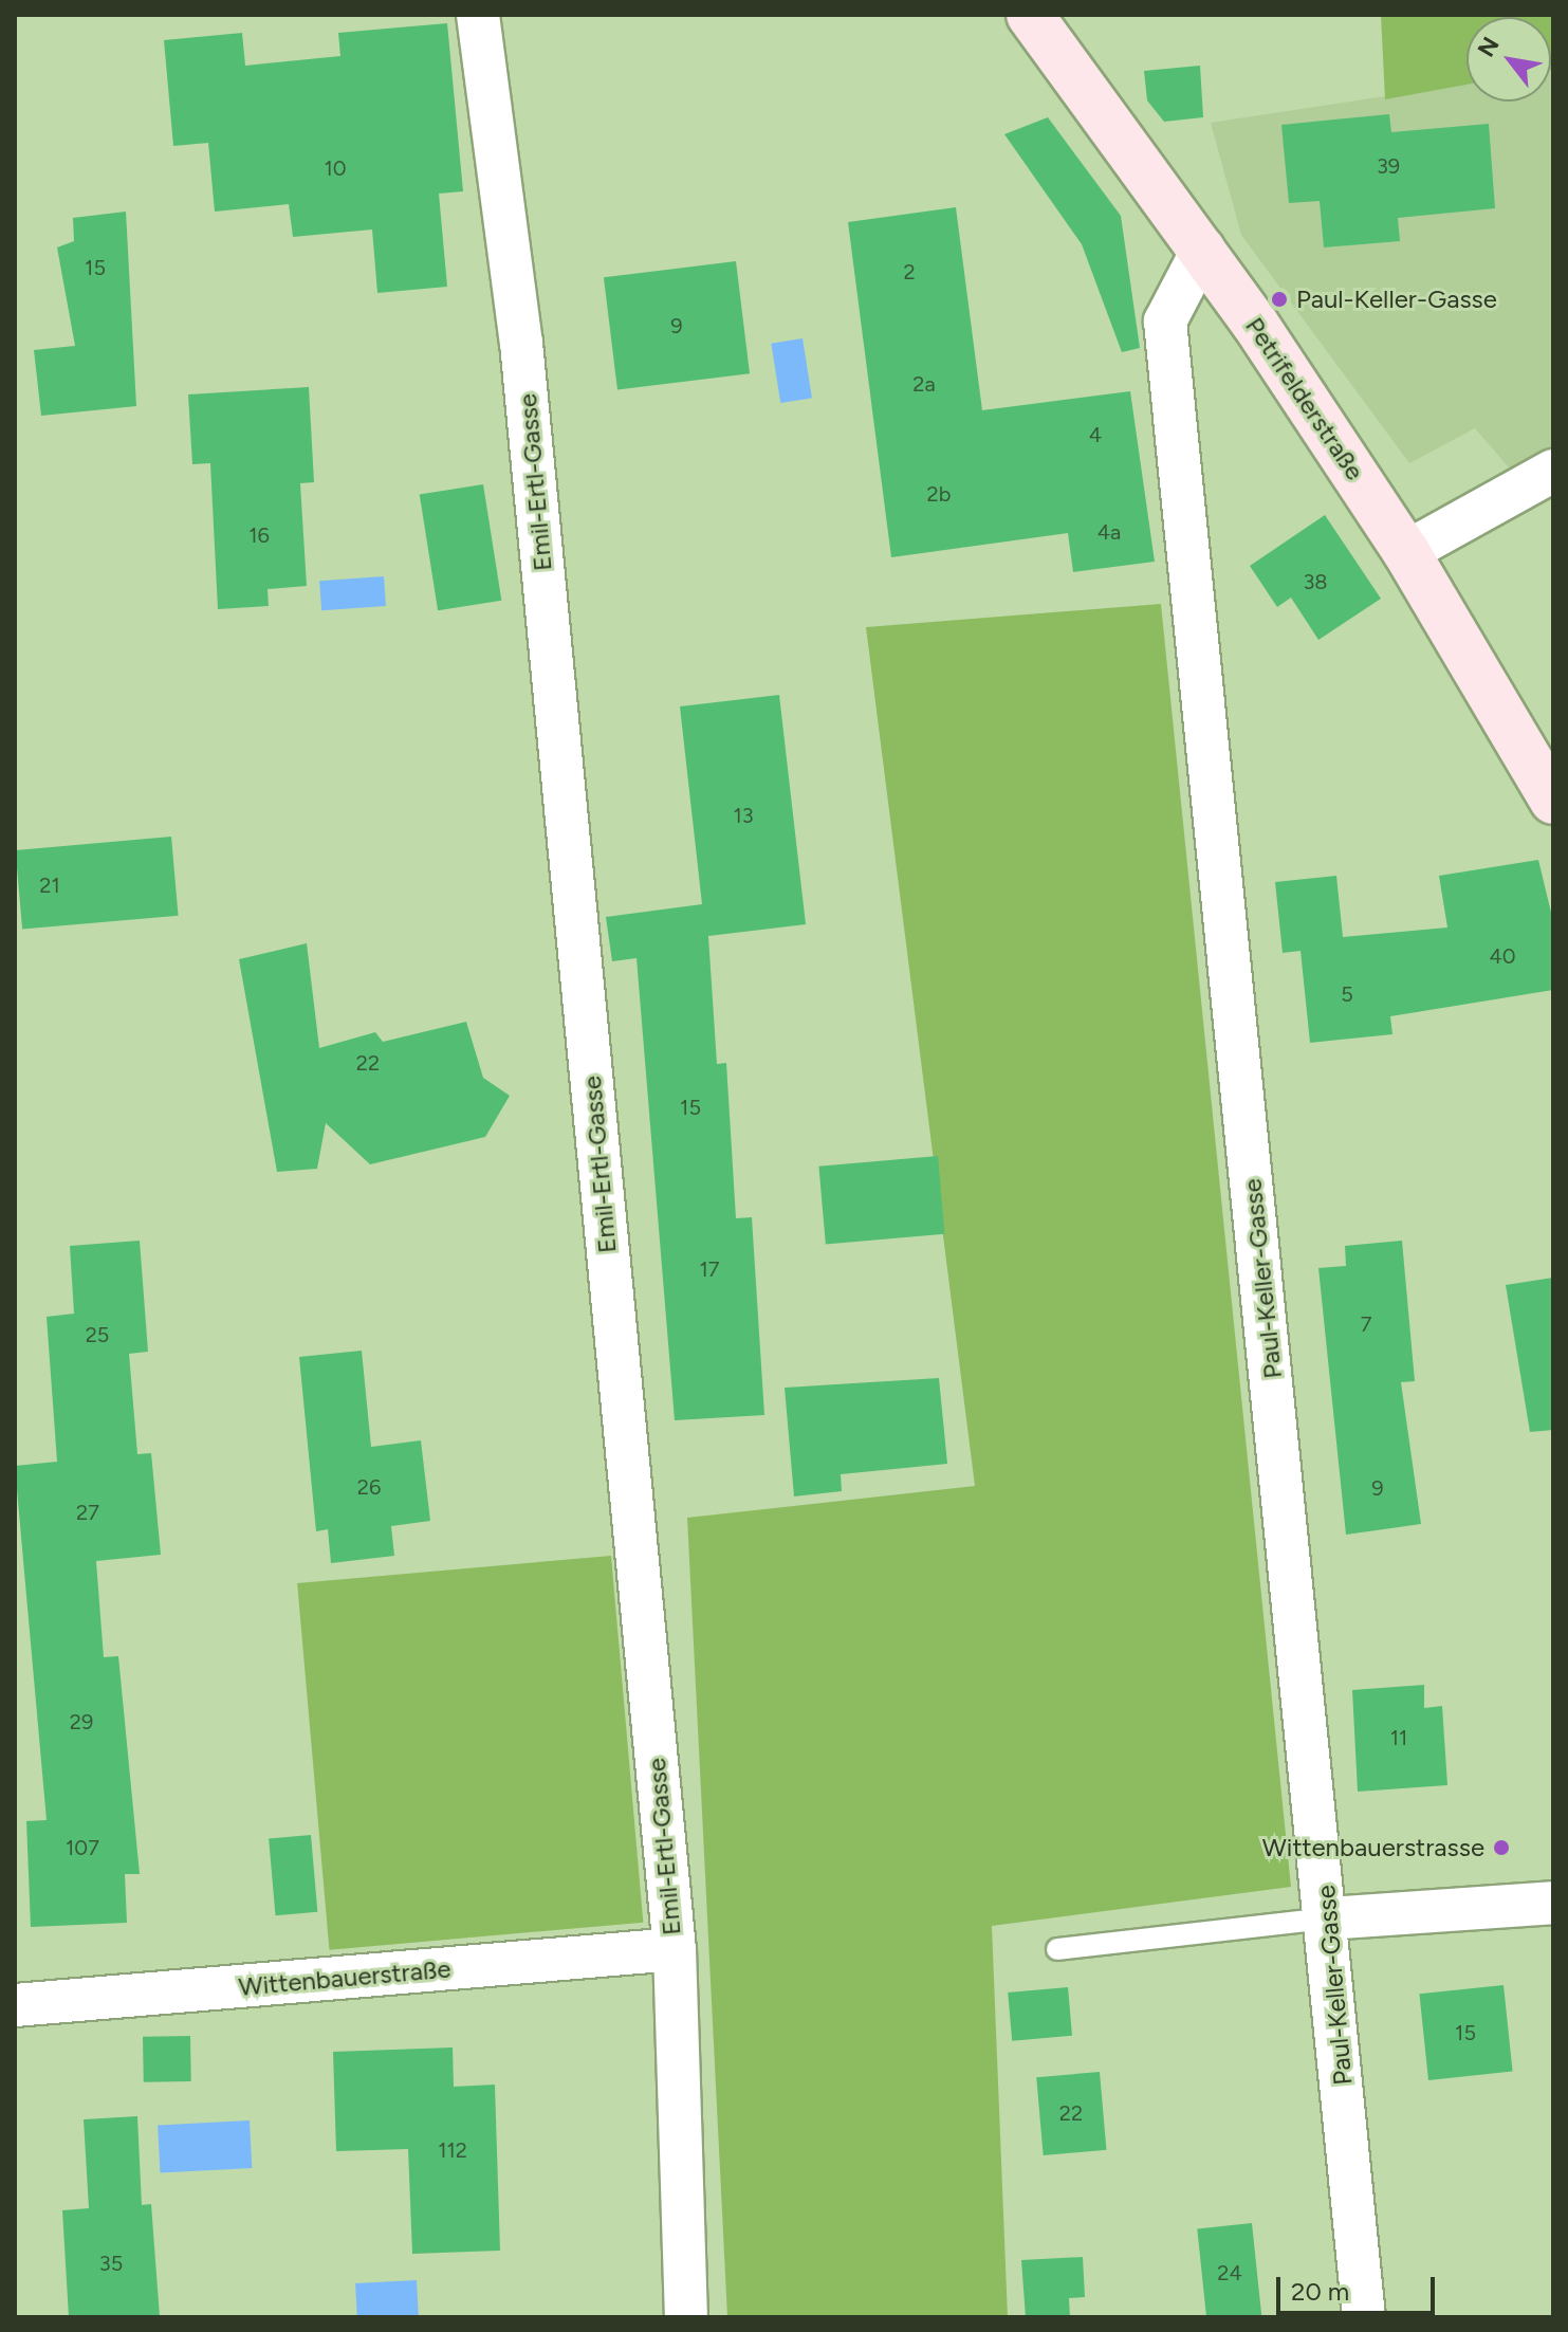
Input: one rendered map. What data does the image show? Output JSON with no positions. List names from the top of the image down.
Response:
{
  "streets": {
    "main road": ["Petrifelderstraße"],
    "street": ["Emil-Ertl-Gasse", "Paul-Keller-Gasse", "Wittenbauerstraße"]
  },
  "crossings": [
    ["Petrifelderstraße", "Paul-Keller-Gasse"],
    ["Emil-Ertl-Gasse", "Wittenbauerstraße"]
  ],
  "places": ["Paul-Keller-Gasse", "Wittenbauerstrasse"],
  "house_numbers": [
    "39",
    "10",
    "15",
    "2",
    "9",
    "2a",
    "4",
    "2b",
    "4a",
    "16",
    "38",
    "13",
    "21",
    "40",
    "5",
    "22",
    "15",
    "17",
    "7",
    "25",
    "26",
    "9",
    "27",
    "29",
    "11",
    "107",
    "15",
    "22",
    "112",
    "35",
    "24"
  ],
  "scale_bar": "20 m",
  "north": "top left"
}
